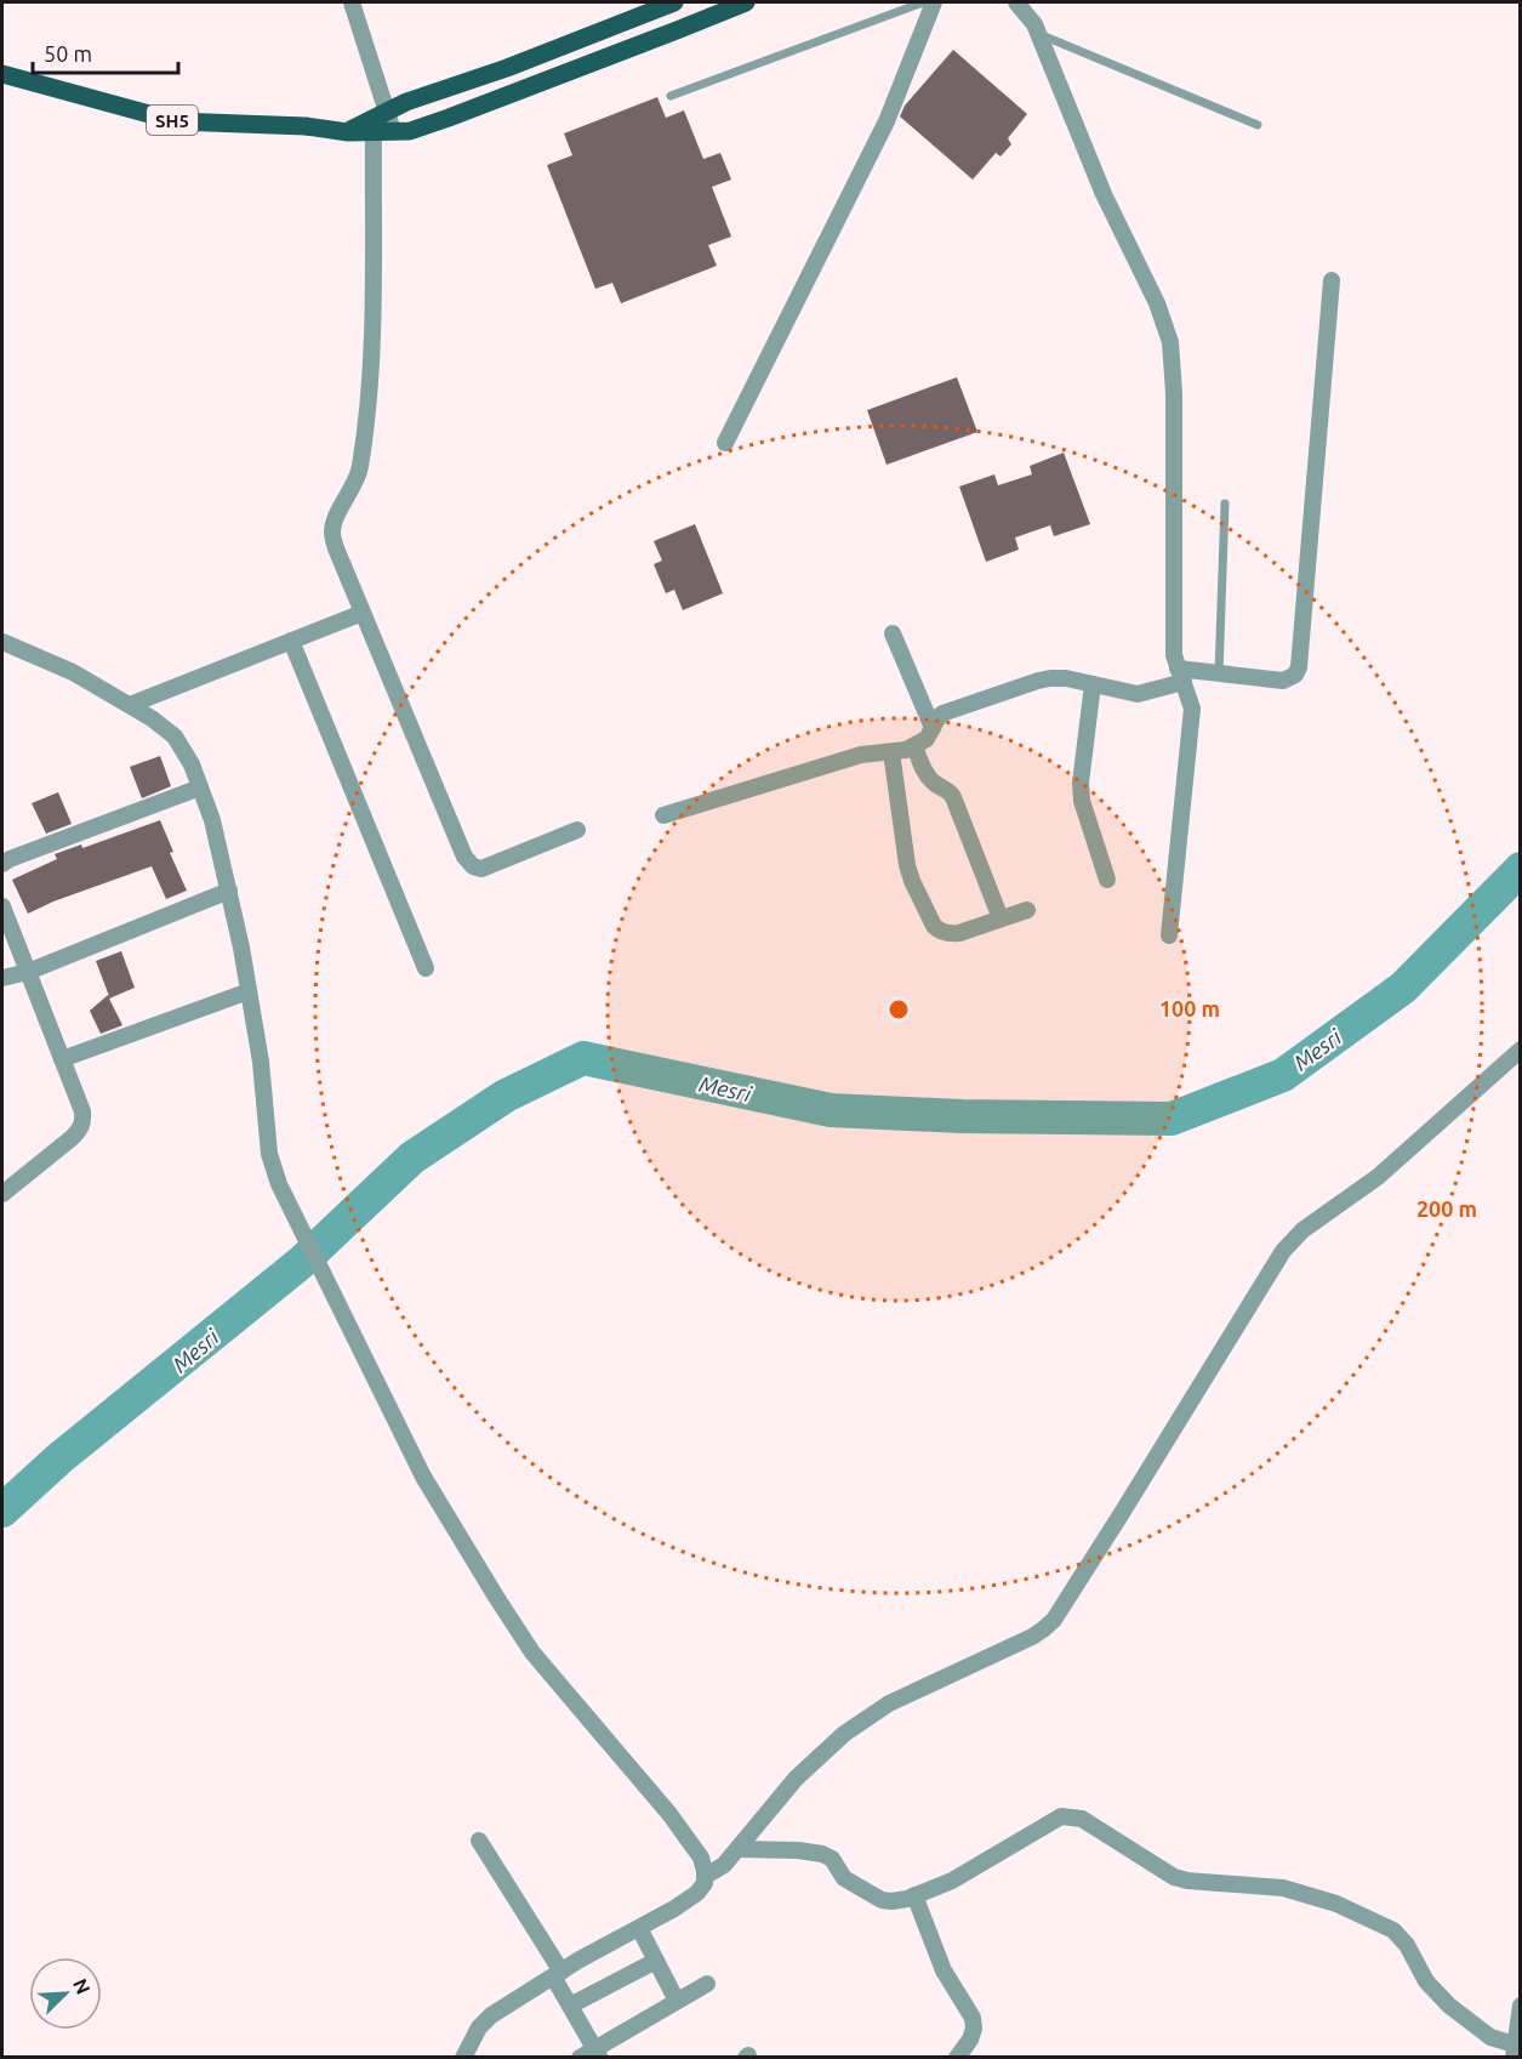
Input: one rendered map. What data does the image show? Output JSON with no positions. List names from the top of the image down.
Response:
{
  "streets": {
    "main road": ["SH5"]
  },
  "water": ["Mesri"],
  "scale_bar": "50 m",
  "north": "top right",
  "rings": ["100 m", "200 m"]
}
